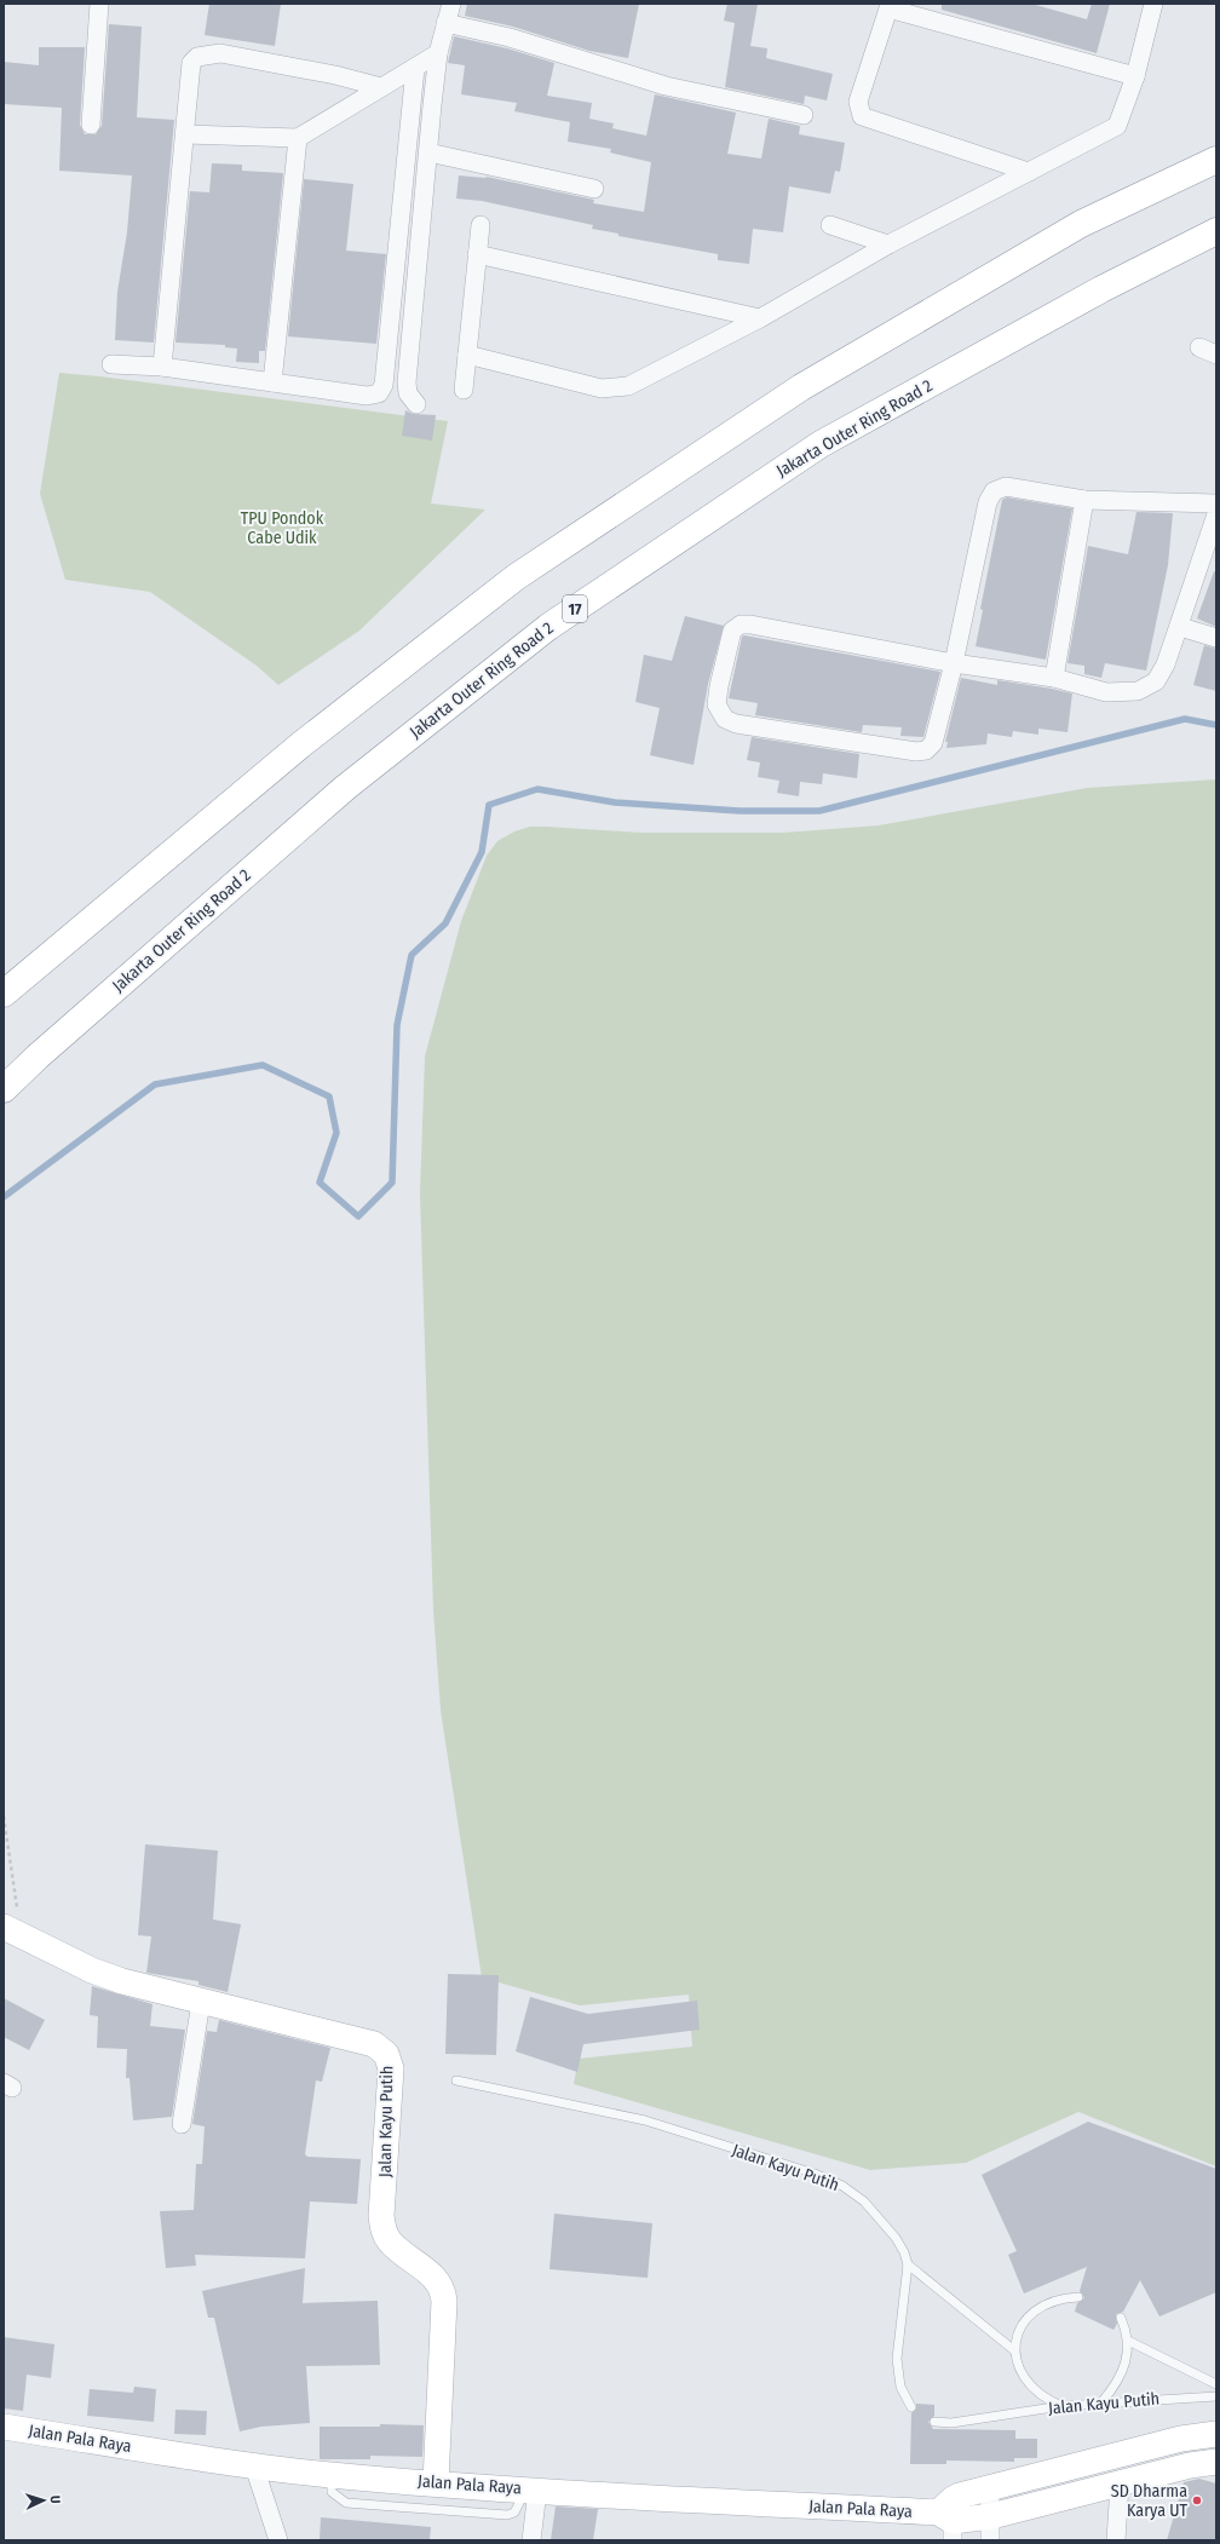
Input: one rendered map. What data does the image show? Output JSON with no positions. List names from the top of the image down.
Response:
{
  "streets": {
    "highway": ["Jakarta Outer Ring Road 2", "17"],
    "street": ["Jalan Kayu Putih", "Jalan Pala Raya"]
  },
  "crossings": [
    ["Jalan Kayu Putih", "Jalan Pala Raya"]
  ],
  "parks": ["TPU Pondok Cabe Udik"],
  "places": ["SD Dharma Karya UT"],
  "north": "right"
}
